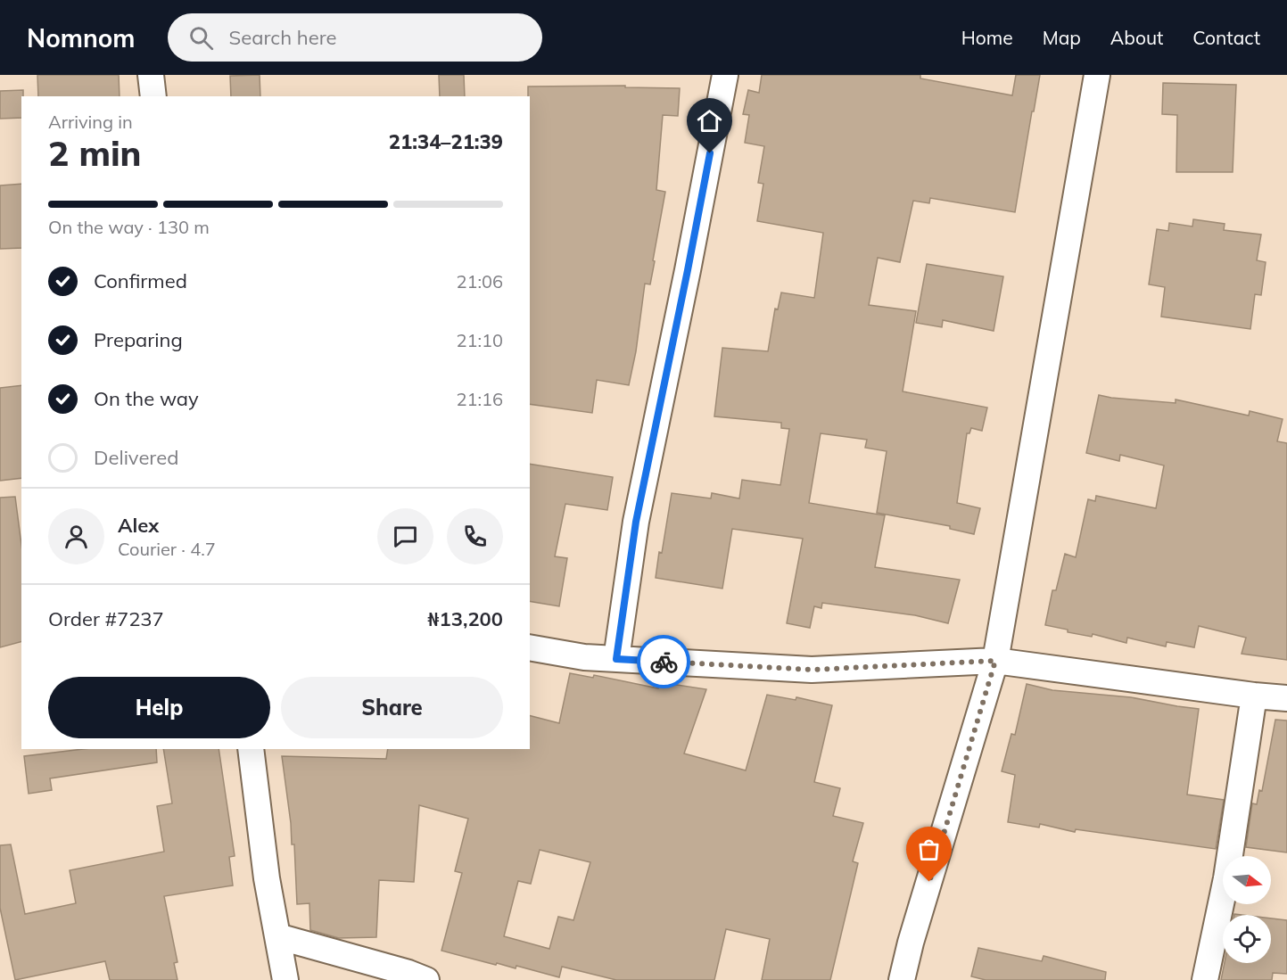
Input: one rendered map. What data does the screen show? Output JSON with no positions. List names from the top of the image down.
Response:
{
  "north": "right",
  "page": {
    "header": "Nomnom",
    "search": "Search here",
    "nav": [
      "Home",
      "Map",
      "About",
      "Contact"
    ],
    "heading": ["2 min", "Arriving in", "21:34–21:39"],
    "panel": [
      "Alex",
      "Courier · 4.7",
      "Order #7237",
      "₦13,200"
    ],
    "bar": "On the way · 130 m",
    "list": [
      ["Confirmed", "21:06"],
      ["Preparing", "21:10"],
      ["On the way", "21:16"],
      "Delivered"
    ],
    "buttons": ["Help", "Share"]
  }
}
